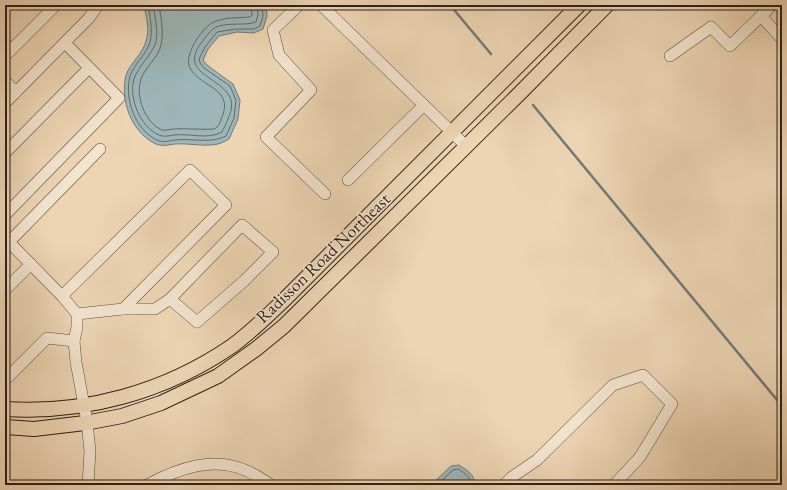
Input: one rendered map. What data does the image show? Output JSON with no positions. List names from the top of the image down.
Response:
{
  "streets": {
    "main road": ["Radisson Road Northeast"]
  }
}
